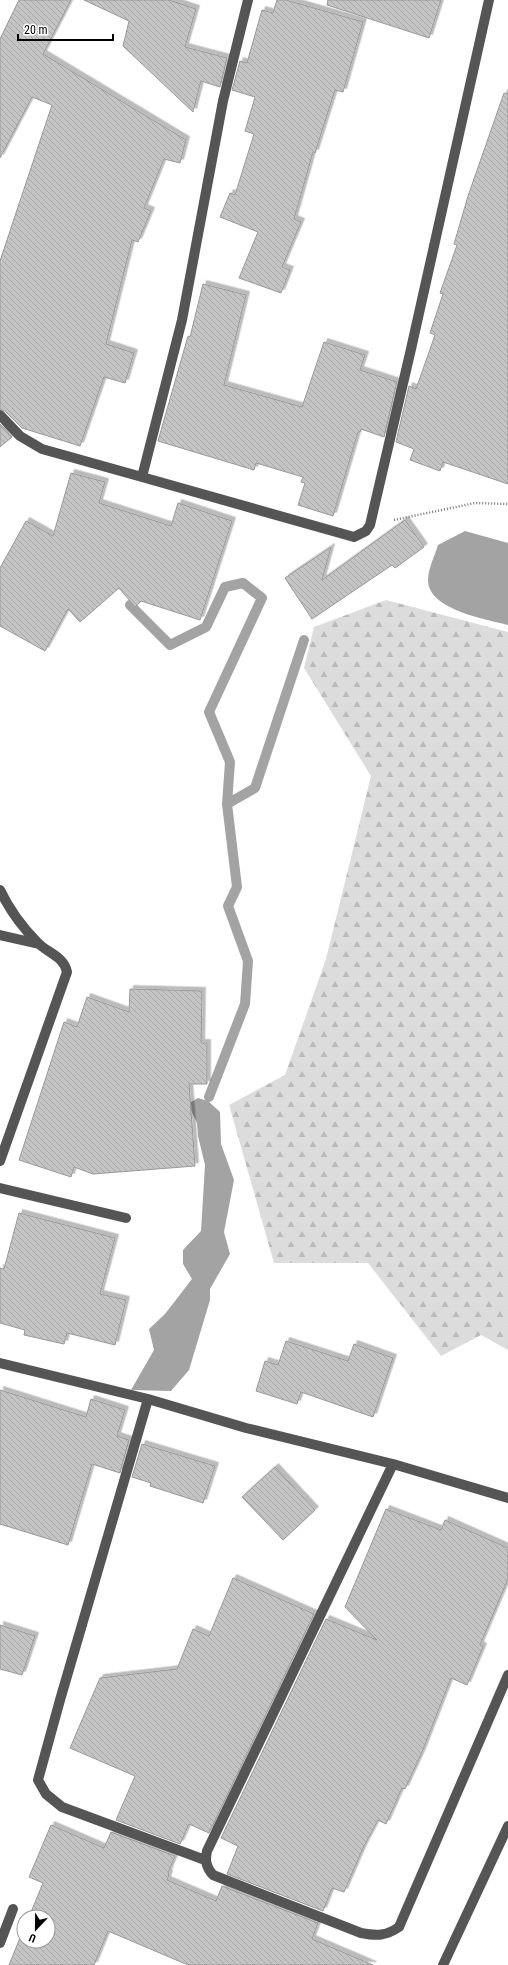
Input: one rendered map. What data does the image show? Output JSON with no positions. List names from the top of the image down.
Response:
{
  "scale_bar": "20 m",
  "north": "bottom"
}
